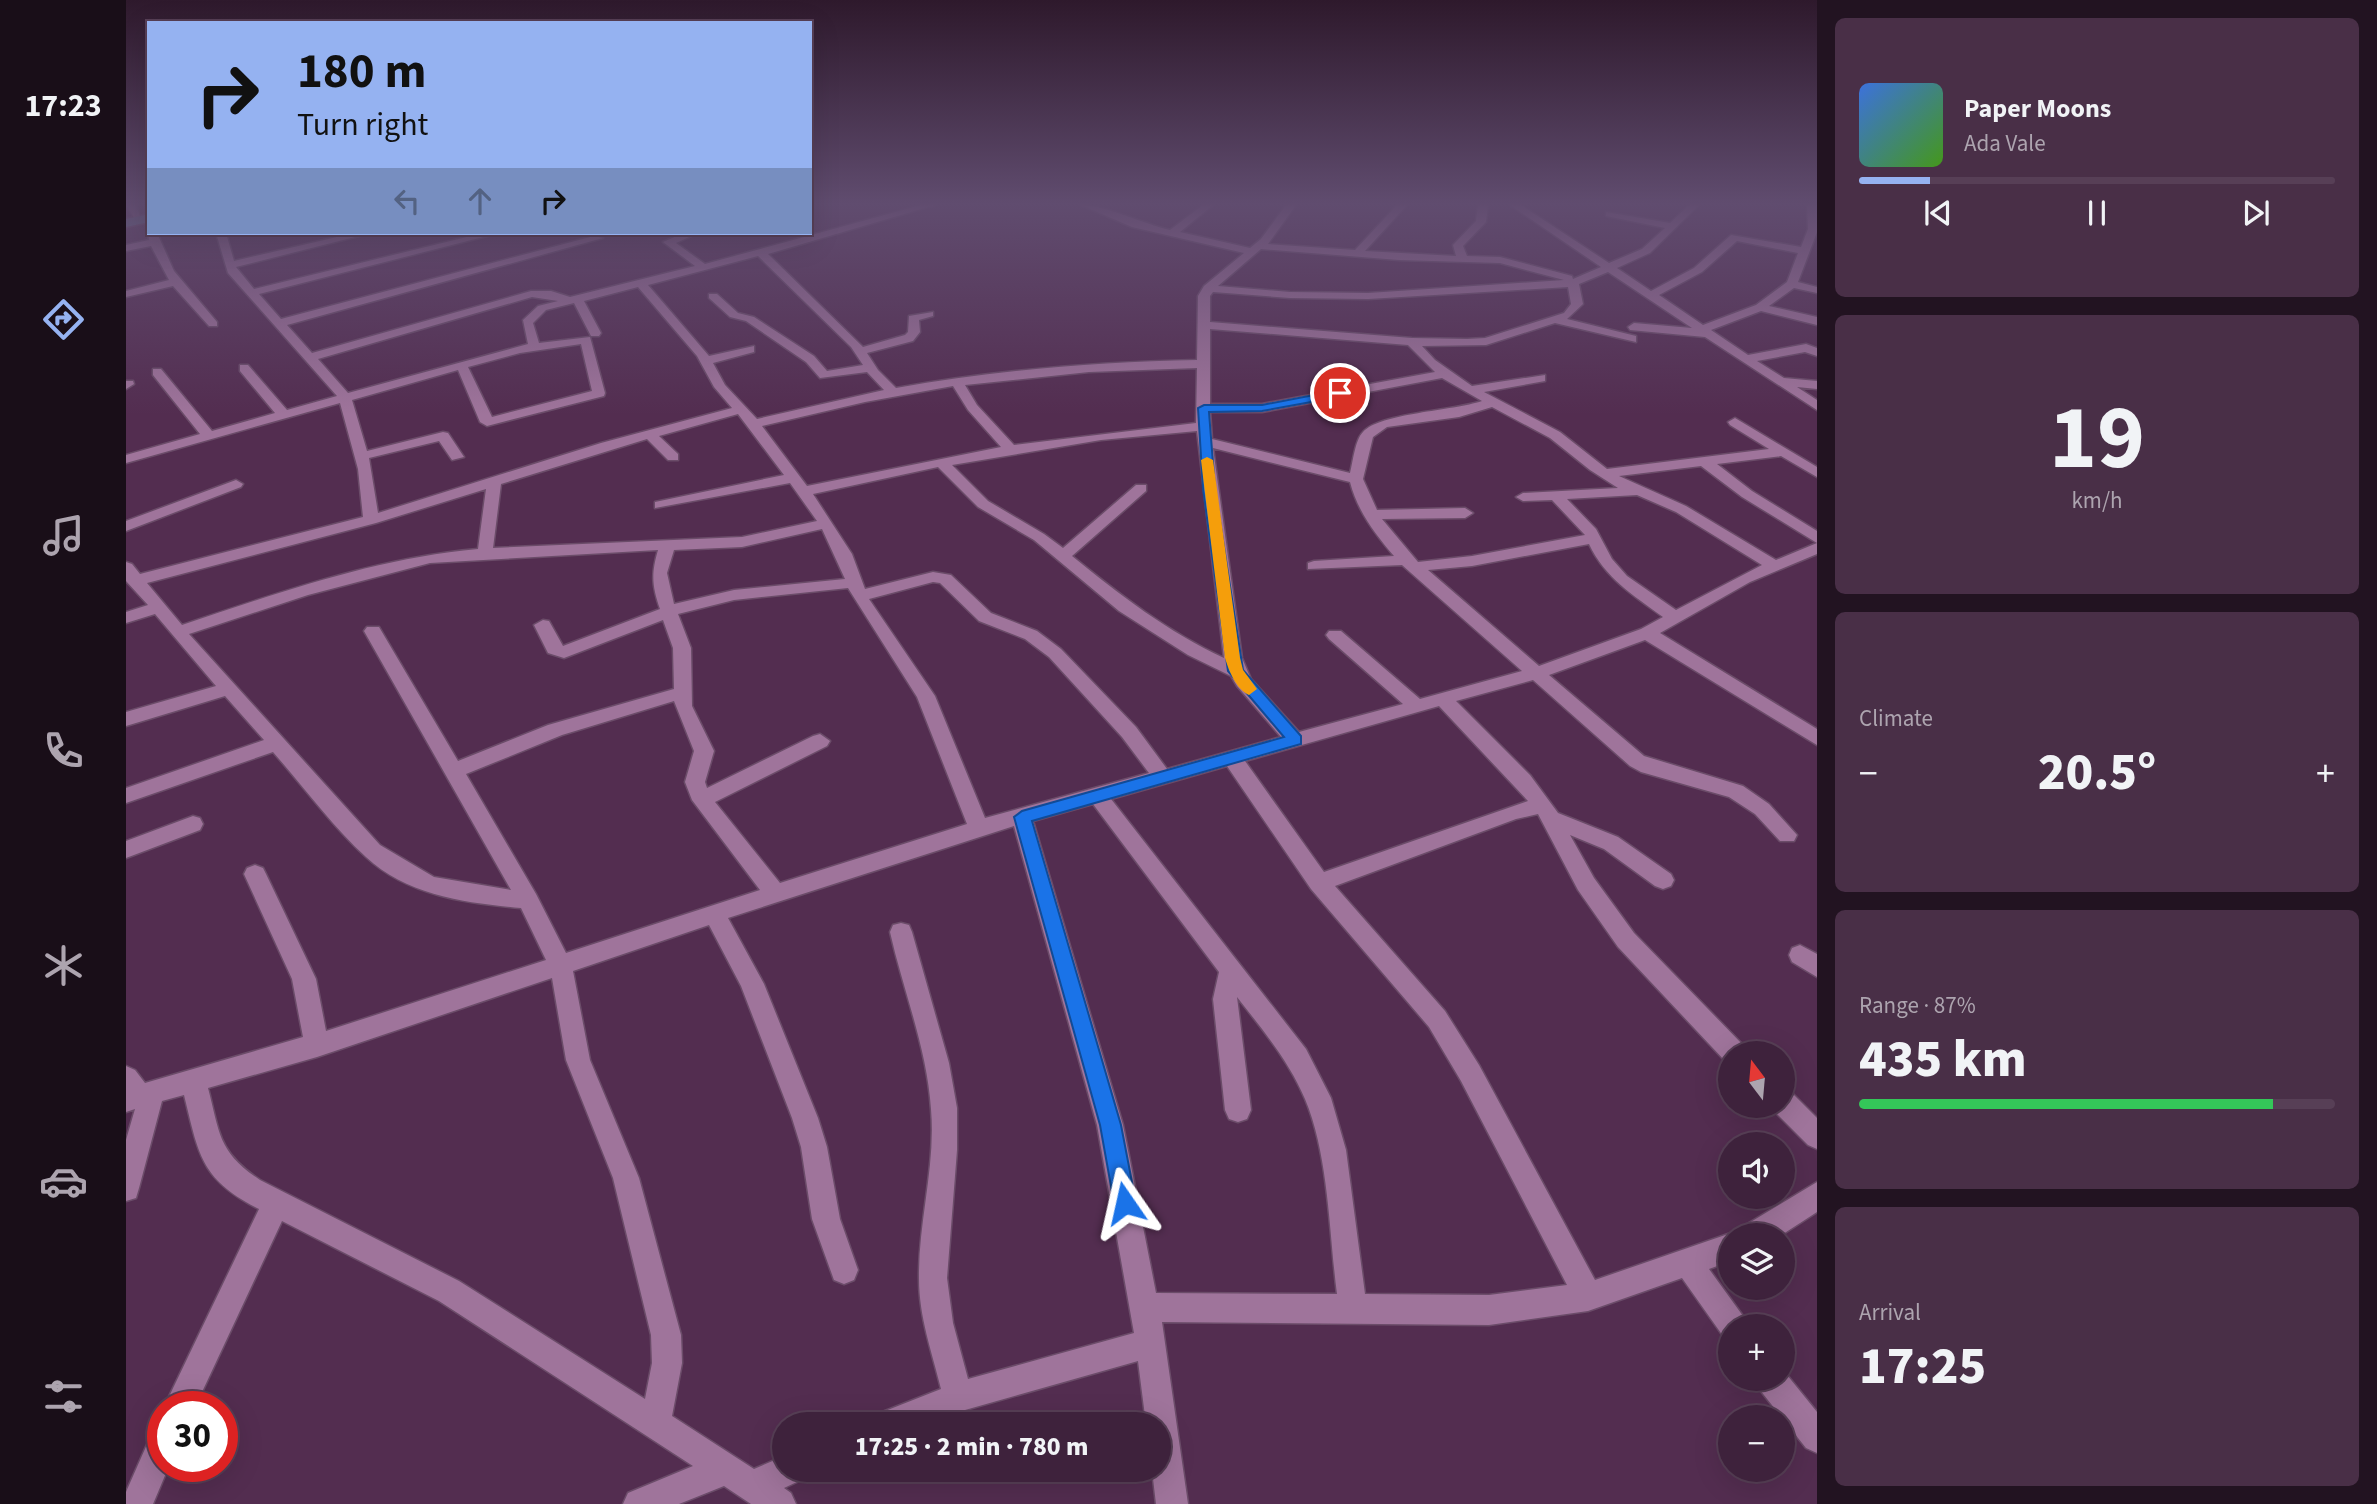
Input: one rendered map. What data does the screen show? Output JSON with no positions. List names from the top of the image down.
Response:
{
  "north": "top",
  "page": {
    "tabs": "17:23",
    "turn": ["180 m", "Turn right"],
    "song": ["Paper Moons", "Ada Vale"],
    "tile": [
      ["19", "km/h"],
      "Climate",
      ["Range · 87%", "435 km"],
      ["Arrival", "17:25"]
    ],
    "heat": ["−", "20.5°", "+"],
    "map_buttons": ["+", "−"],
    "limit": "30",
    "trip": "17:25 · 2 min · 780 m"
  }
}
